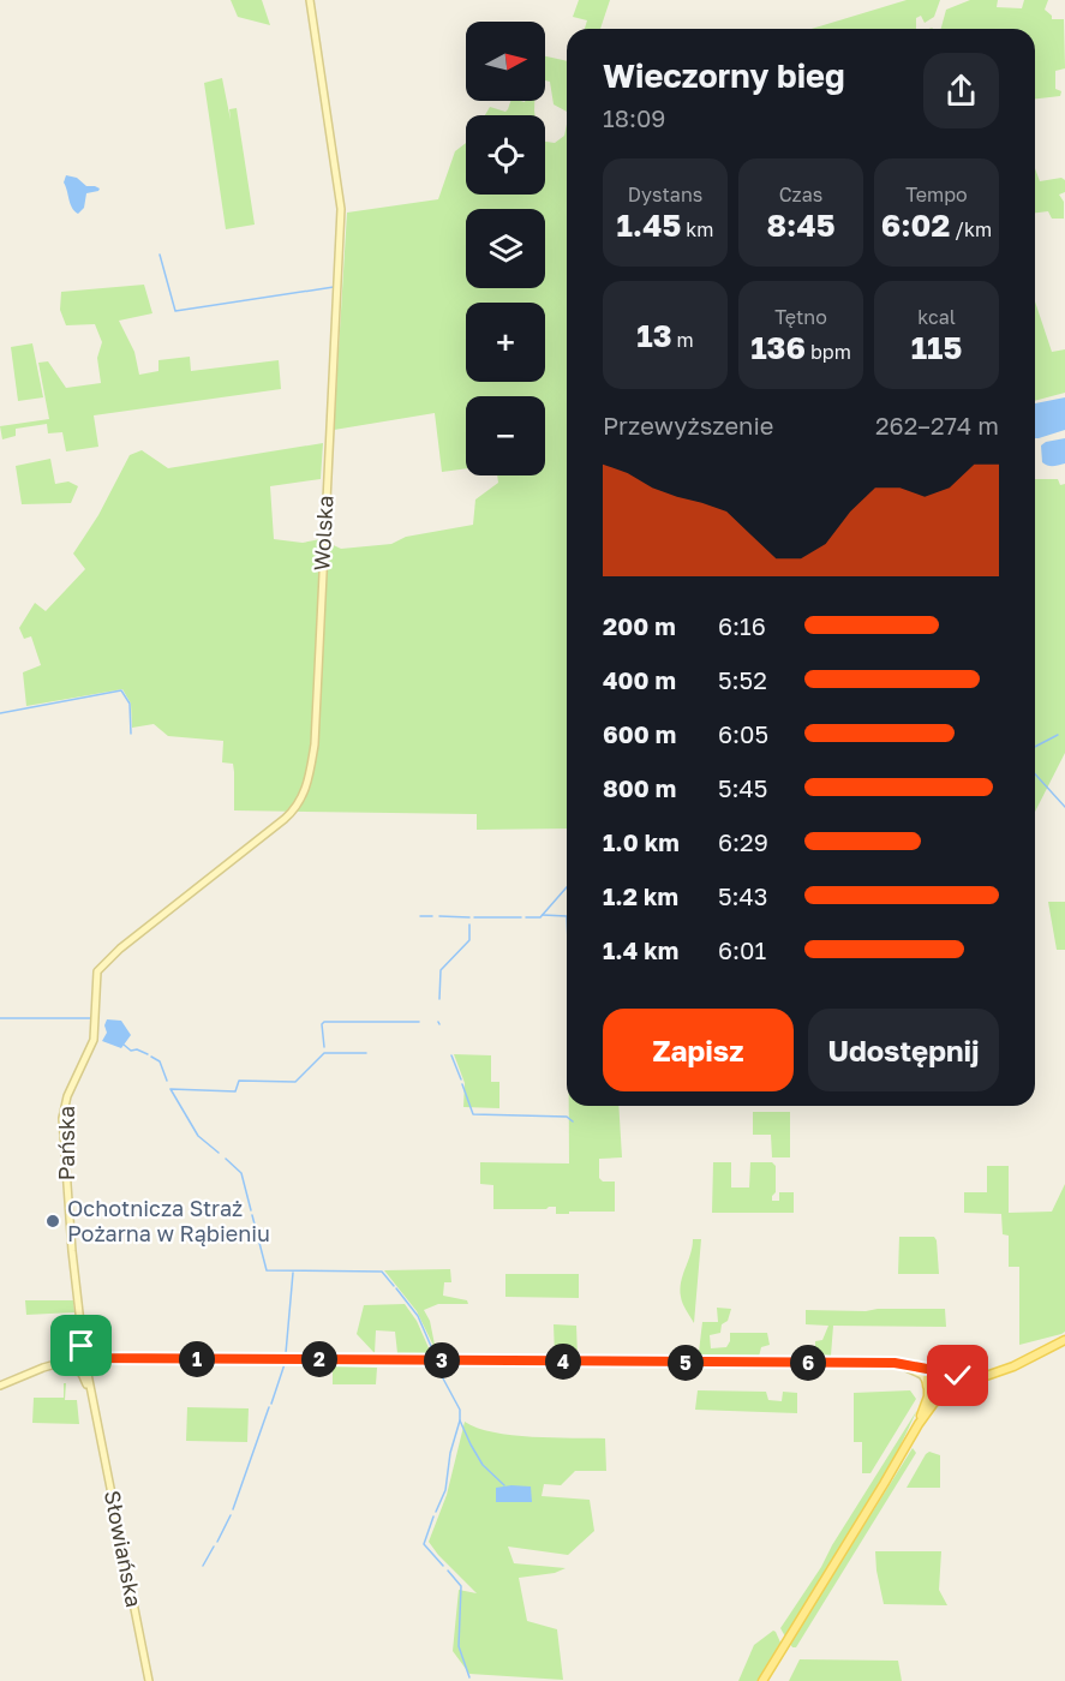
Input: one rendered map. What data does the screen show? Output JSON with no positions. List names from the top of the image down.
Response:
{
  "streets": {
    "street": ["Wolska", "Pańska", "Słowiańska"]
  },
  "crossings": [
    ["Wolska", "Pańska"],
    ["Pańska", "Słowiańska"]
  ],
  "places": ["Ochotnicza Straż Pożarna w Rąbieniu"],
  "north": "right",
  "page": {
    "map_buttons": ["+", "−"],
    "heading": ["Wieczorny bieg", "18:09"],
    "stats": [
      ["Dystans", "1.45 km"],
      ["Czas", "8:45"],
      ["Tempo", "6:02 /km"],
      ["13 m"],
      ["Tętno", "136 bpm"],
      ["kcal", "115"]
    ],
    "chart": ["Przewyższenie", "262–274 m"],
    "list": [
      {
        "name": "200 m",
        "note": "6:16"
      },
      {
        "name": "400 m",
        "note": "5:52"
      },
      {
        "name": "600 m",
        "note": "6:05"
      },
      {
        "name": "800 m",
        "note": "5:45"
      },
      {
        "name": "1.0 km",
        "note": "6:29"
      },
      {
        "name": "1.2 km",
        "note": "5:43"
      },
      {
        "name": "1.4 km",
        "note": "6:01"
      }
    ],
    "buttons": ["Zapisz", "Udostępnij"],
    "pins": [
      "1",
      "2",
      "3",
      "4",
      "5",
      "6"
    ]
  }
}
